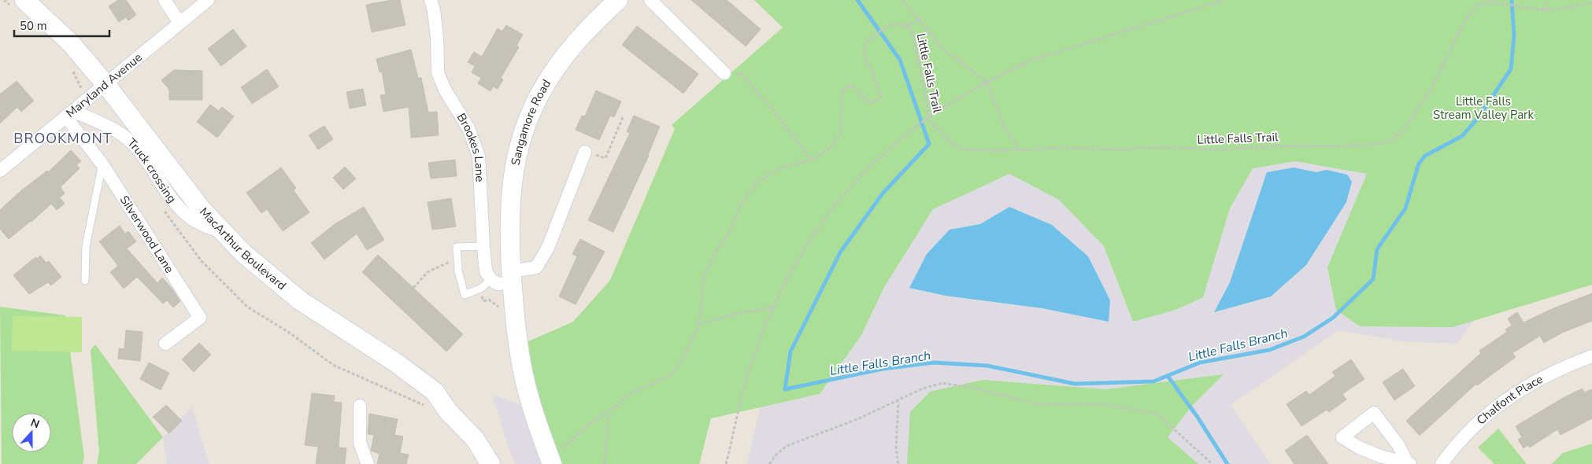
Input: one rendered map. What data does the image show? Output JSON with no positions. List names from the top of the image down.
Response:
{
  "streets": {
    "main road": ["Sangamore Road", "MacArthur Boulevard"],
    "street": [
      "Maryland Avenue",
      "Brookes Lane",
      "Truck crossing",
      "Silverwood Lane",
      "Chalfont Place"
    ],
    "path": ["Little Falls Trail"]
  },
  "crossings": [
    ["Little Falls Trail", "Sangamore Road"],
    ["Maryland Avenue", "Truck crossing"],
    ["Maryland Avenue", "Silverwood Lane"],
    ["Maryland Avenue", "MacArthur Boulevard"],
    ["Truck crossing", "Silverwood Lane"],
    ["Truck crossing", "MacArthur Boulevard"]
  ],
  "districts": ["BROOKMONT"],
  "water": ["Little Falls Branch"],
  "parks": ["Little Falls Stream Valley Park"],
  "scale_bar": "50 m",
  "north": "top"
}
